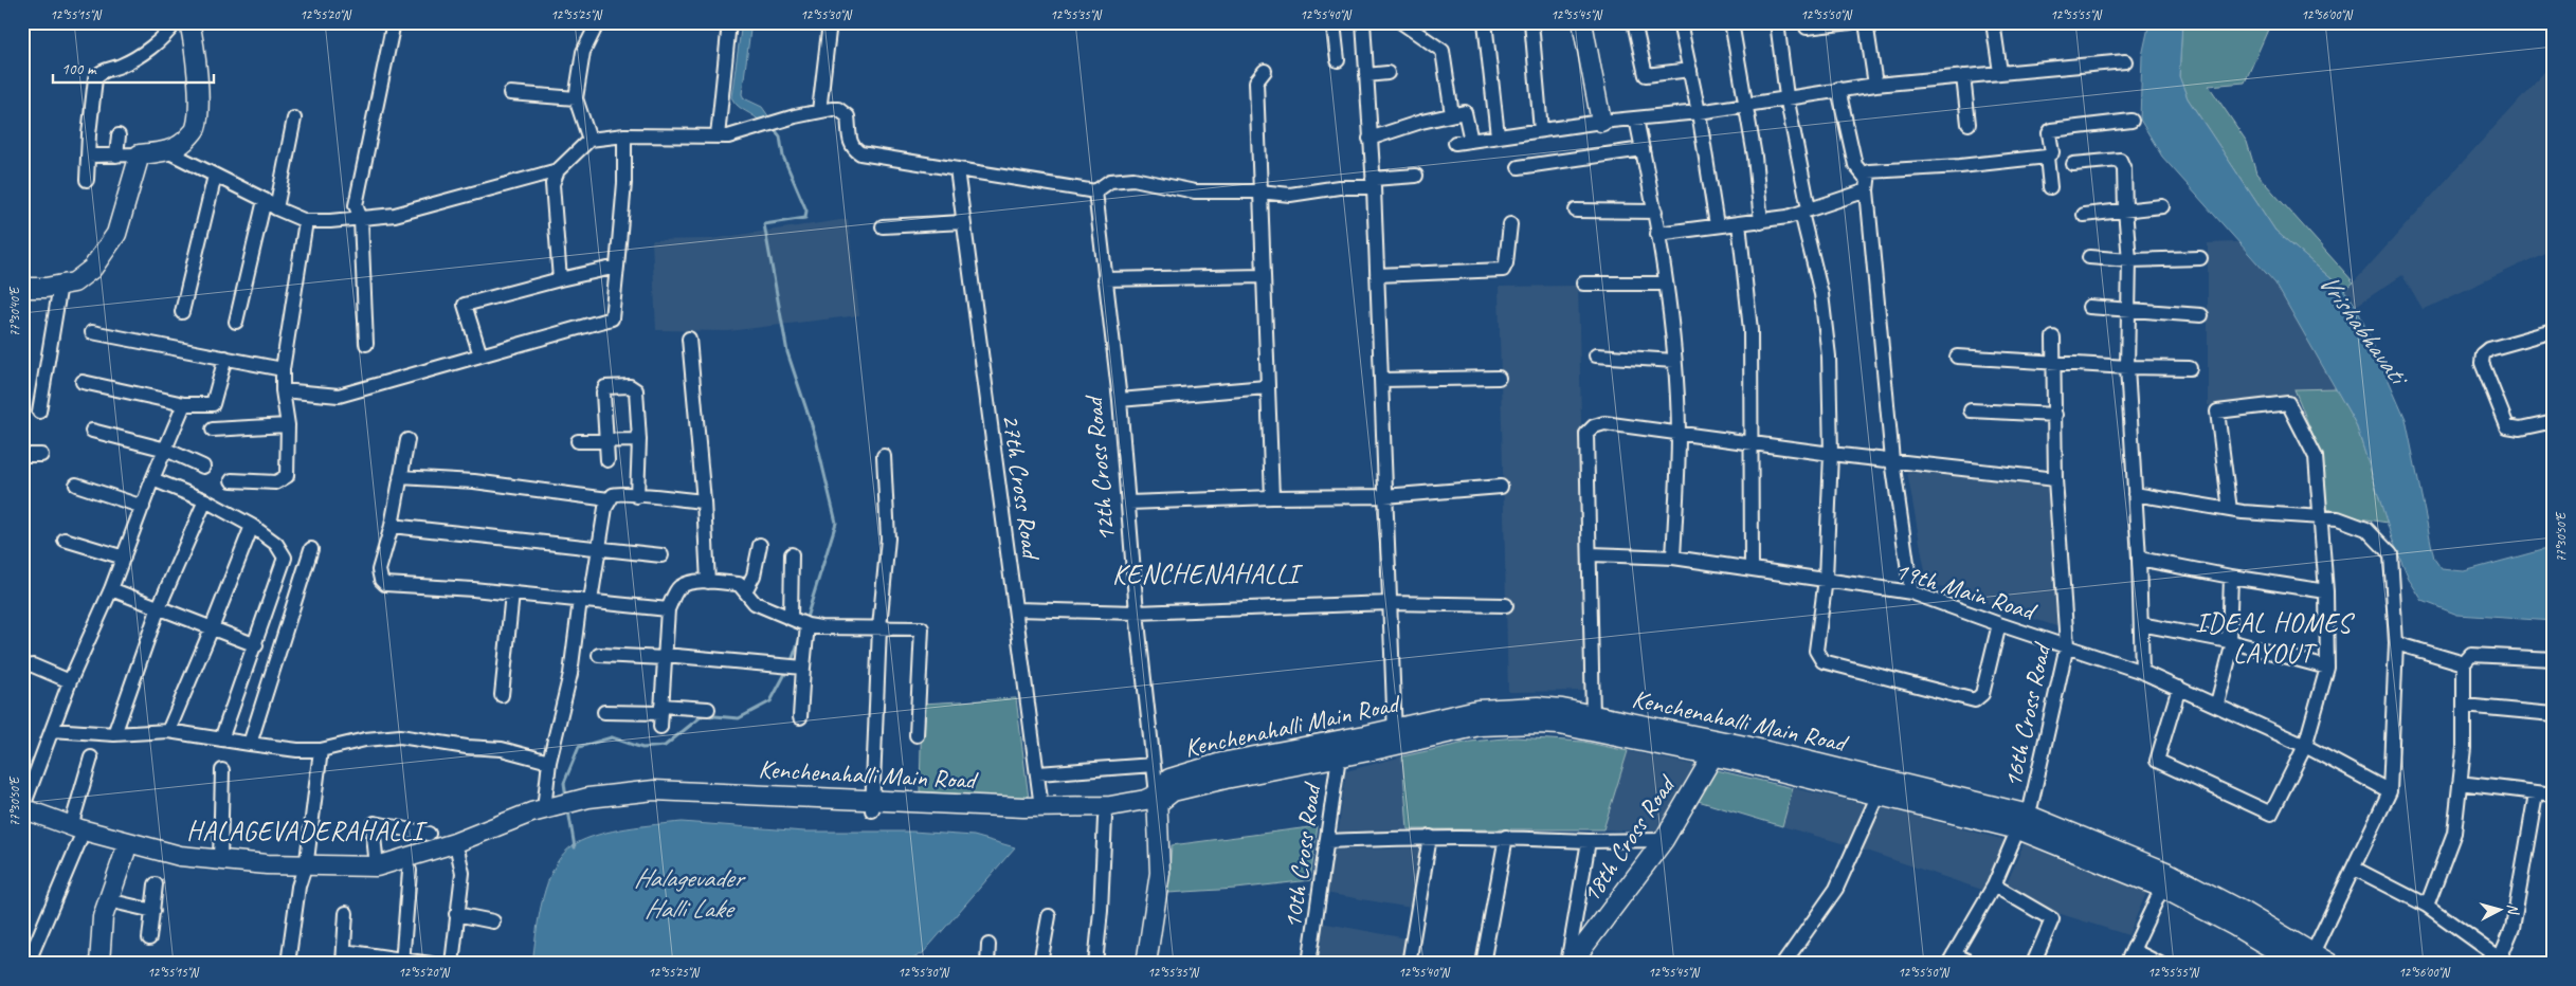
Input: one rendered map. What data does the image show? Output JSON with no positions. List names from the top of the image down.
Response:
{
  "streets": {
    "main road": ["12th Cross Road", "Kenchenahalli Main Road", "18th Cross Road"],
    "street": [
      "27th Cross Road",
      "19th Main Road",
      "16th Cross Road",
      "10th Cross Road"
    ]
  },
  "crossings": [
    ["12th Cross Road", "Kenchenahalli Main Road"],
    ["27th Cross Road", "Kenchenahalli Main Road"],
    ["19th Main Road", "16th Cross Road"],
    ["16th Cross Road", "Kenchenahalli Main Road"],
    ["Kenchenahalli Main Road", "18th Cross Road"],
    ["Kenchenahalli Main Road", "10th Cross Road"]
  ],
  "districts": ["KENCHENAHALLI", "IDEAL HOMES LAYOUT", "HALAGEVADERAHALLI"],
  "water": ["Vrishabhavati", "Halagevader Halli Lake"],
  "scale_bar": "100 m",
  "north": "right",
  "coordinates": [
    "12°55'15\"N",
    "12°55'20\"N",
    "12°55'25\"N",
    "12°55'30\"N",
    "12°55'35\"N",
    "12°55'40\"N",
    "12°55'45\"N",
    "12°55'50\"N",
    "12°55'55\"N",
    "12°56'00\"N",
    "77°30'40\"E",
    "77°30'50\"E"
  ]
}
